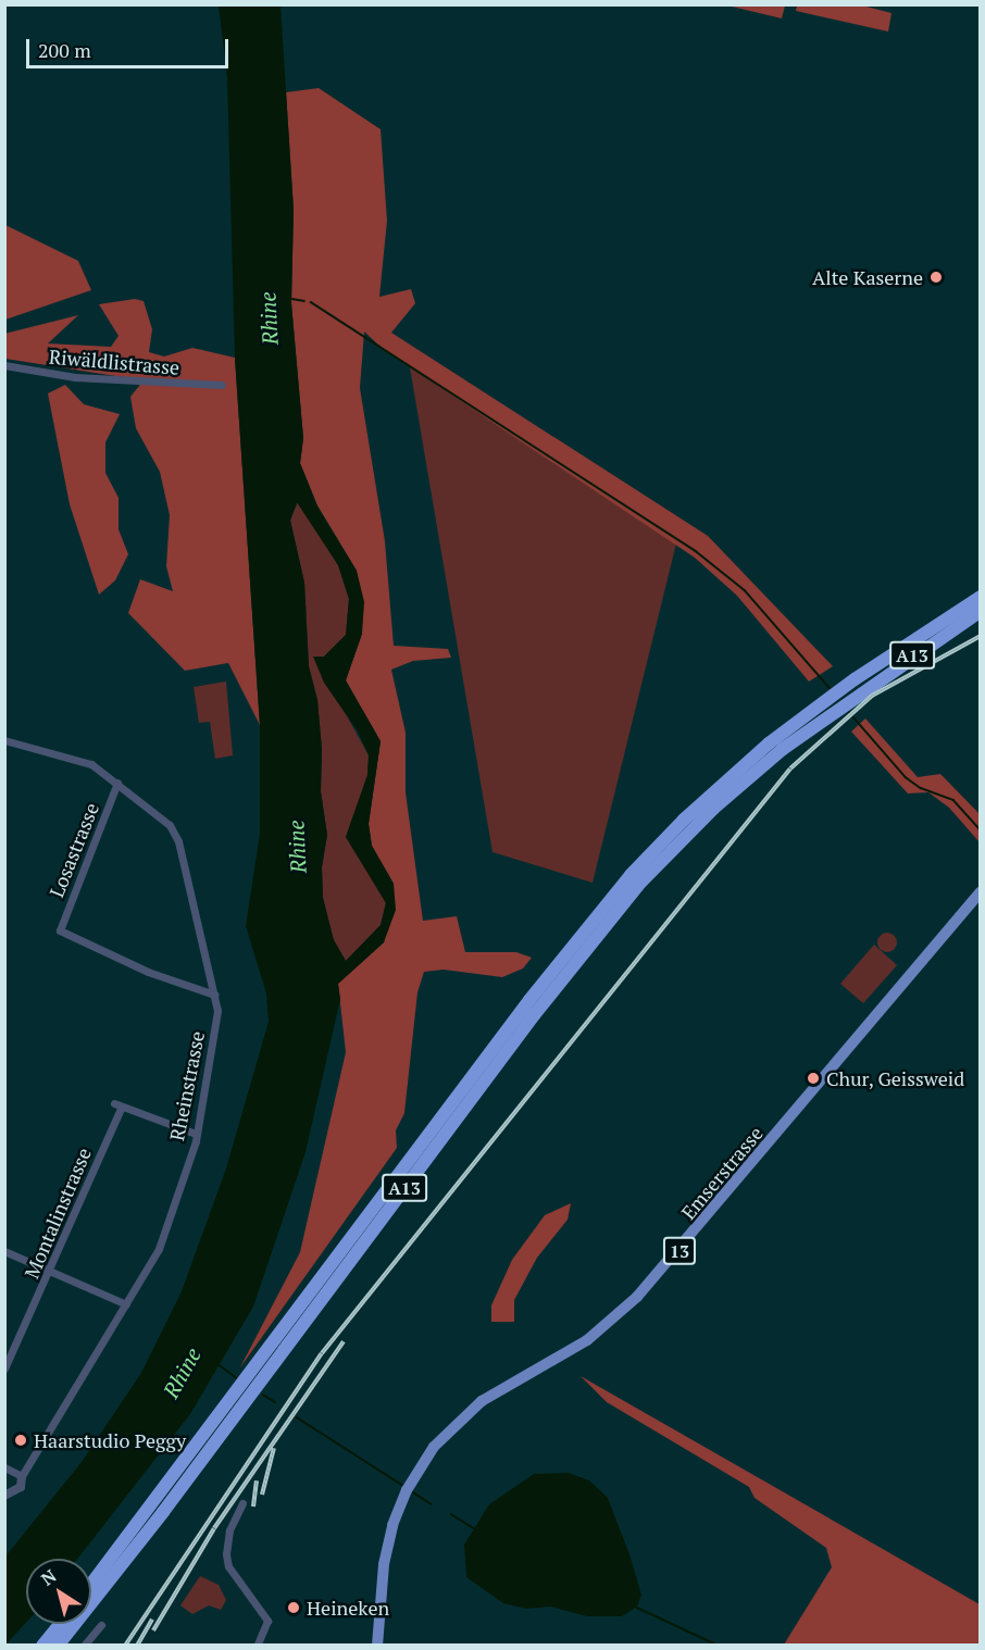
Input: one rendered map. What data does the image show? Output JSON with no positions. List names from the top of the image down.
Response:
{
  "streets": {
    "highway": ["A13"],
    "main road": ["Emserstrasse", "13"],
    "street": [
      "Riwäldlistrasse",
      "Losastrasse",
      "Rheinstrasse",
      "Montalinstrasse"
    ]
  },
  "crossings": [
    ["Losastrasse", "Rheinstrasse"],
    ["Rheinstrasse", "Montalinstrasse"]
  ],
  "water": ["Rhine"],
  "places": [
    "Alte Kaserne",
    "Chur, Geissweid",
    "Haarstudio Peggy",
    "Heineken"
  ],
  "scale_bar": "200 m",
  "north": "top left"
}
